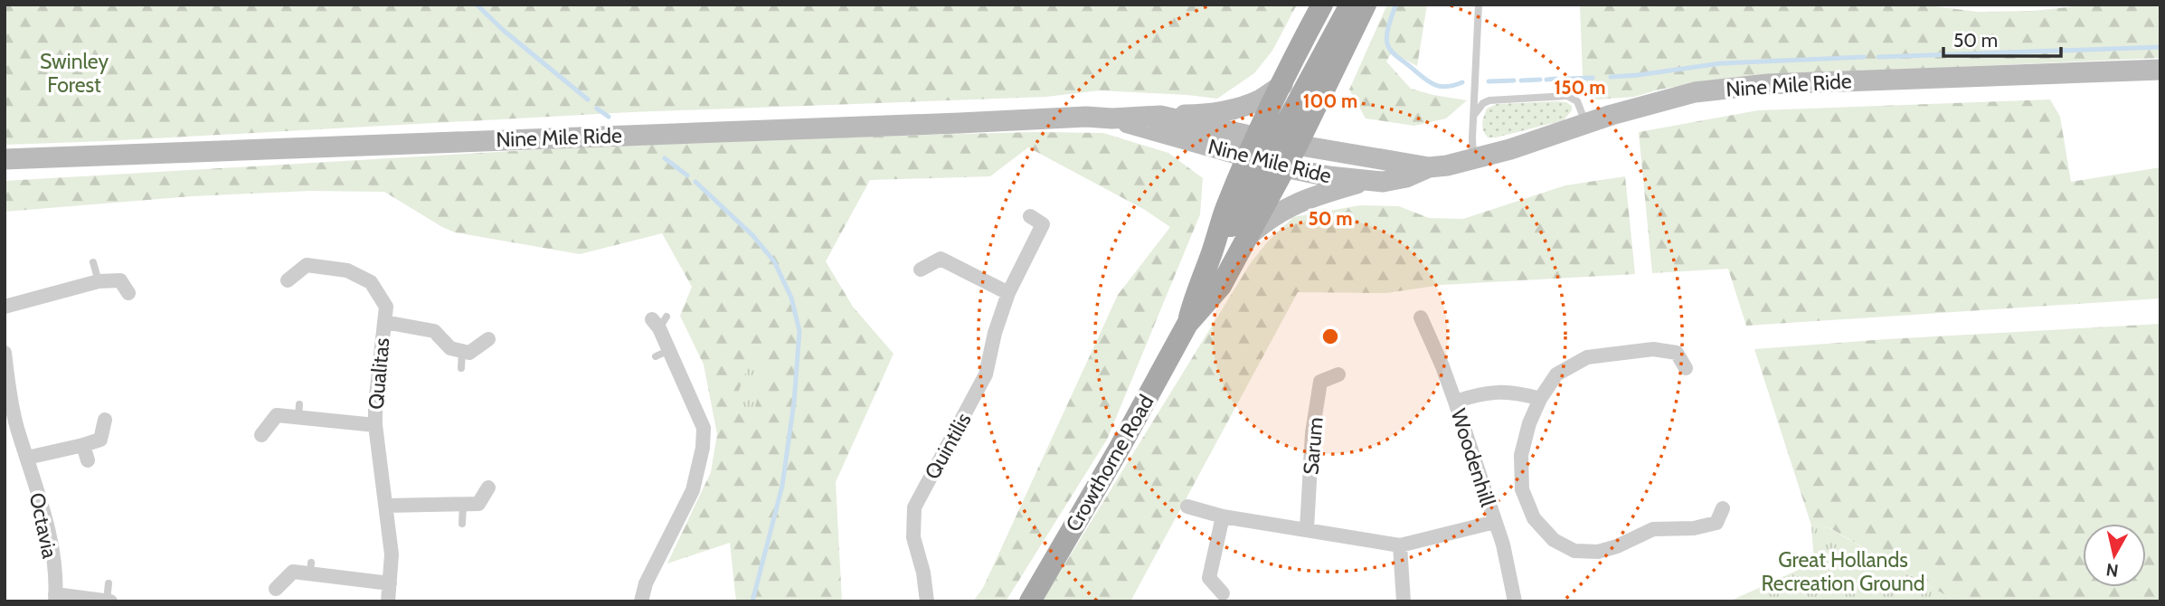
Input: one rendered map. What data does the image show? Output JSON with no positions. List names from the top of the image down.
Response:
{
  "streets": {
    "main road": ["Nine Mile Ride", "Crowthorne Road"],
    "street": [
      "Qualitas",
      "Quintilis",
      "Sarum",
      "Woodenhill",
      "Octavia"
    ]
  },
  "crossings": [
    ["Nine Mile Ride", "Crowthorne Road"]
  ],
  "parks": ["Swinley Forest", "Great Hollands Recreation Ground"],
  "scale_bar": "50 m",
  "north": "bottom",
  "rings": ["150 m", "100 m", "50 m"]
}
